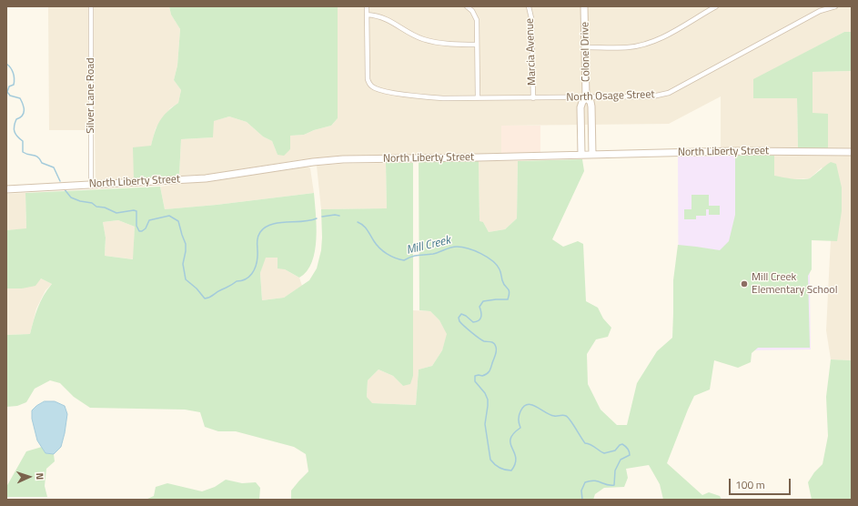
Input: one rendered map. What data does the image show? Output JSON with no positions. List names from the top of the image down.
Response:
{
  "streets": {
    "main road": ["Colonel Drive", "North Liberty Street"],
    "street": ["Marcia Avenue", "Silver Lane Road", "North Osage Street"]
  },
  "crossings": [
    ["Marcia Avenue", "North Osage Street"],
    ["Colonel Drive", "North Osage Street"],
    ["Colonel Drive", "North Liberty Street"],
    ["Silver Lane Road", "North Liberty Street"]
  ],
  "water": ["Mill Creek"],
  "places": ["Mill Creek Elementary School"],
  "scale_bar": "100 m",
  "north": "right"
}
